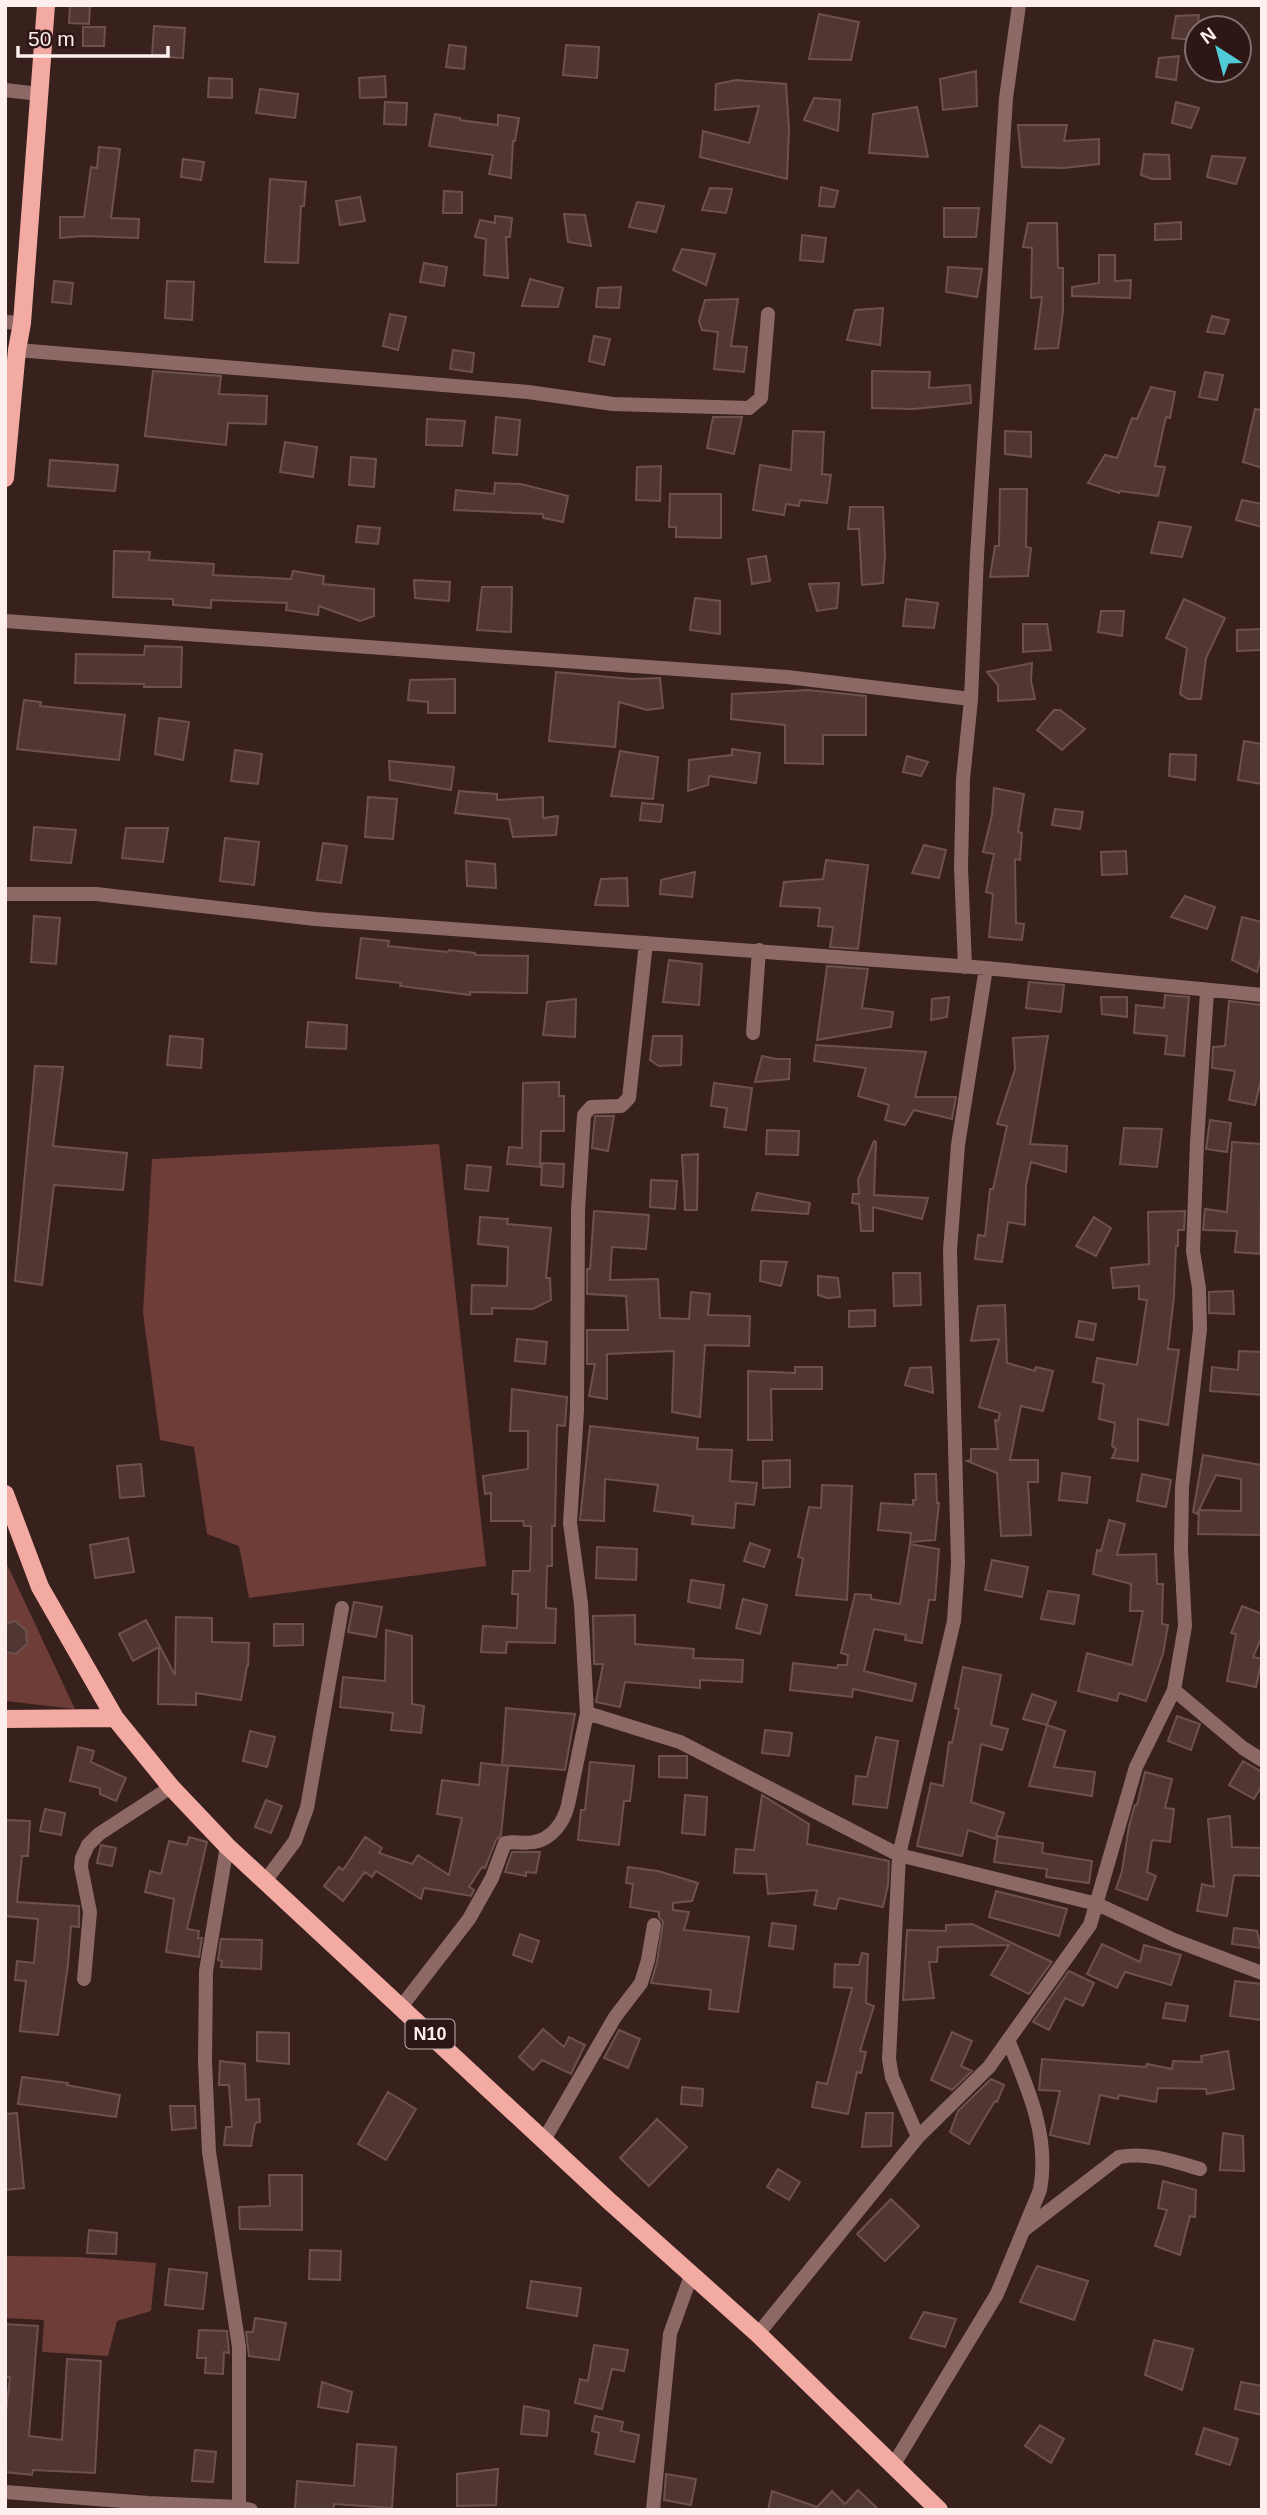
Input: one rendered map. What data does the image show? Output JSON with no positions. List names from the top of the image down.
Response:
{
  "streets": {
    "main road": ["N10"]
  },
  "scale_bar": "50 m",
  "north": "top left"
}
